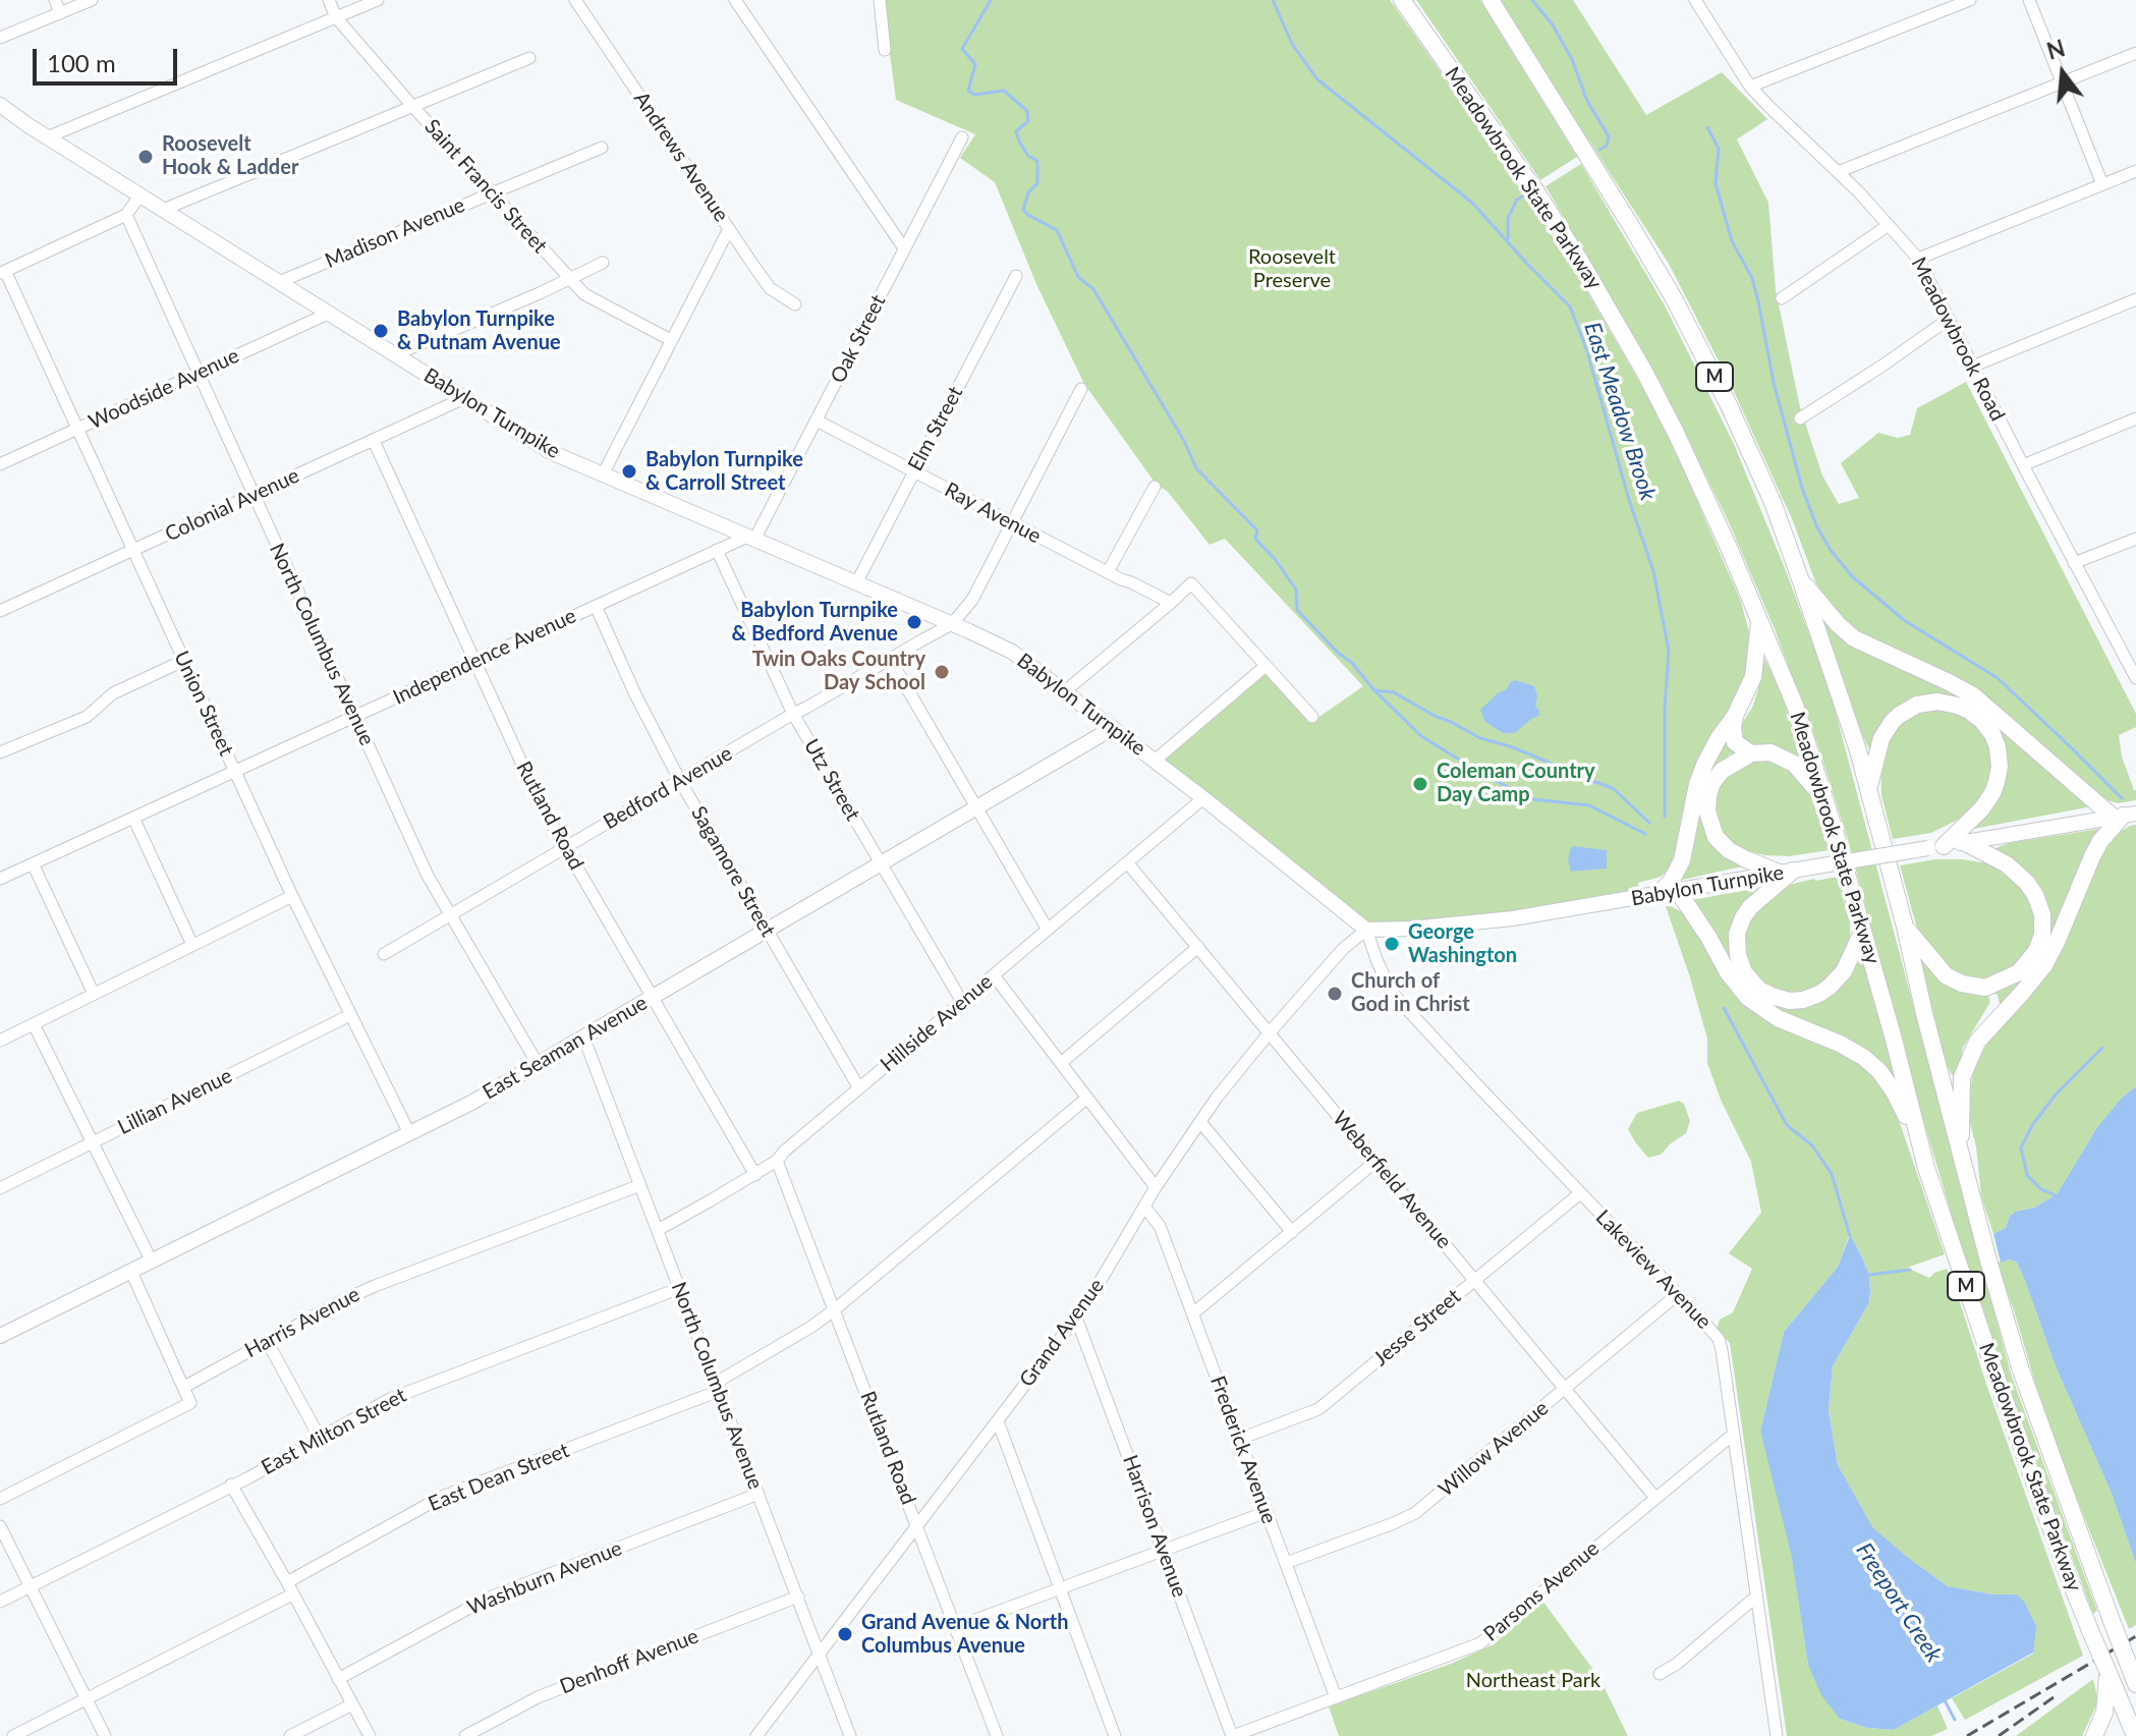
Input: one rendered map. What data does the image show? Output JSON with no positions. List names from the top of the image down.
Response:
{
  "streets": {
    "highway": ["Meadowbrook State Parkway", "M"],
    "main road": ["Babylon Turnpike", "East Seaman Avenue"],
    "street": [
      "Andrews Avenue",
      "Saint Francis Street",
      "Madison Avenue",
      "Oak Street",
      "Meadowbrook Road",
      "Woodside Avenue",
      "Elm Street",
      "Colonial Avenue",
      "Ray Avenue",
      "North Columbus Avenue",
      "Independence Avenue",
      "Union Street",
      "Utz Street",
      "Bedford Avenue",
      "Rutland Road",
      "Sagamore Street",
      "Hillside Avenue",
      "Lillian Avenue",
      "Weberfield Avenue",
      "Lakeview Avenue",
      "Harris Avenue",
      "Jesse Street",
      "Grand Avenue",
      "East Milton Street",
      "Willow Avenue",
      "Frederick Avenue",
      "East Dean Street",
      "Harrison Avenue",
      "Washburn Avenue",
      "Parsons Avenue",
      "Denhoff Avenue"
    ]
  },
  "crossings": [
    ["Saint Francis Street", "Madison Avenue"],
    ["Madison Avenue", "Babylon Turnpike"],
    ["Oak Street", "Babylon Turnpike"],
    ["Oak Street", "Ray Avenue"],
    ["Oak Street", "Independence Avenue"],
    ["Woodside Avenue", "Babylon Turnpike"],
    ["Woodside Avenue", "North Columbus Avenue"],
    ["Woodside Avenue", "Union Street"],
    ["Babylon Turnpike", "Elm Street"],
    ["Babylon Turnpike", "Colonial Avenue"],
    ["Babylon Turnpike", "Independence Avenue"],
    ["Babylon Turnpike", "Bedford Avenue"],
    ["Babylon Turnpike", "Hillside Avenue"],
    ["Babylon Turnpike", "East Seaman Avenue"],
    ["Babylon Turnpike", "Lakeview Avenue"],
    ["Babylon Turnpike", "Grand Avenue"],
    ["Elm Street", "Ray Avenue"],
    ["Colonial Avenue", "North Columbus Avenue"],
    ["Colonial Avenue", "Union Street"],
    ["Colonial Avenue", "Rutland Road"],
    ["North Columbus Avenue", "Independence Avenue"],
    ["North Columbus Avenue", "Bedford Avenue"],
    ["North Columbus Avenue", "Hillside Avenue"],
    ["North Columbus Avenue", "East Seaman Avenue"],
    ["North Columbus Avenue", "Harris Avenue"],
    ["North Columbus Avenue", "Grand Avenue"],
    ["North Columbus Avenue", "East Milton Street"],
    ["North Columbus Avenue", "East Dean Street"],
    ["North Columbus Avenue", "Washburn Avenue"],
    ["North Columbus Avenue", "Denhoff Avenue"],
    ["Independence Avenue", "Union Street"],
    ["Independence Avenue", "Utz Street"],
    ["Independence Avenue", "Rutland Road"],
    ["Independence Avenue", "Sagamore Street"],
    ["Union Street", "East Seaman Avenue"],
    ["Union Street", "Lillian Avenue"],
    ["Utz Street", "Bedford Avenue"],
    ["Utz Street", "Hillside Avenue"],
    ["Utz Street", "East Seaman Avenue"],
    ["Bedford Avenue", "Rutland Road"],
    ["Bedford Avenue", "Sagamore Street"],
    ["Rutland Road", "Hillside Avenue"],
    ["Rutland Road", "East Seaman Avenue"],
    ["Rutland Road", "Grand Avenue"],
    ["Rutland Road", "East Dean Street"],
    ["Sagamore Street", "Hillside Avenue"],
    ["Sagamore Street", "East Seaman Avenue"],
    ["Hillside Avenue", "Weberfield Avenue"],
    ["Weberfield Avenue", "Jesse Street"],
    ["Weberfield Avenue", "Grand Avenue"],
    ["Weberfield Avenue", "Willow Avenue"],
    ["Weberfield Avenue", "Parsons Avenue"],
    ["Lakeview Avenue", "Jesse Street"],
    ["Lakeview Avenue", "Grand Avenue"],
    ["Lakeview Avenue", "Willow Avenue"],
    ["Lakeview Avenue", "Parsons Avenue"],
    ["Jesse Street", "Frederick Avenue"],
    ["Grand Avenue", "Frederick Avenue"],
    ["Grand Avenue", "Harrison Avenue"],
    ["Willow Avenue", "Frederick Avenue"],
    ["Frederick Avenue", "Parsons Avenue"],
    ["Harrison Avenue", "Parsons Avenue"]
  ],
  "water": ["East Meadow Brook", "Freeport Creek"],
  "parks": ["Roosevelt Preserve", "Northeast Park"],
  "places": [
    "Roosevelt Hook & Ladder",
    "Babylon Turnpike & Putnam Avenue",
    "Babylon Turnpike & Carroll Street",
    "Babylon Turnpike & Bedford Avenue",
    "Twin Oaks Country Day School",
    "Coleman Country Day Camp",
    "George Washington",
    "Church of God in Christ",
    "Grand Avenue & North Columbus Avenue"
  ],
  "scale_bar": "100 m",
  "north": "top"
}
